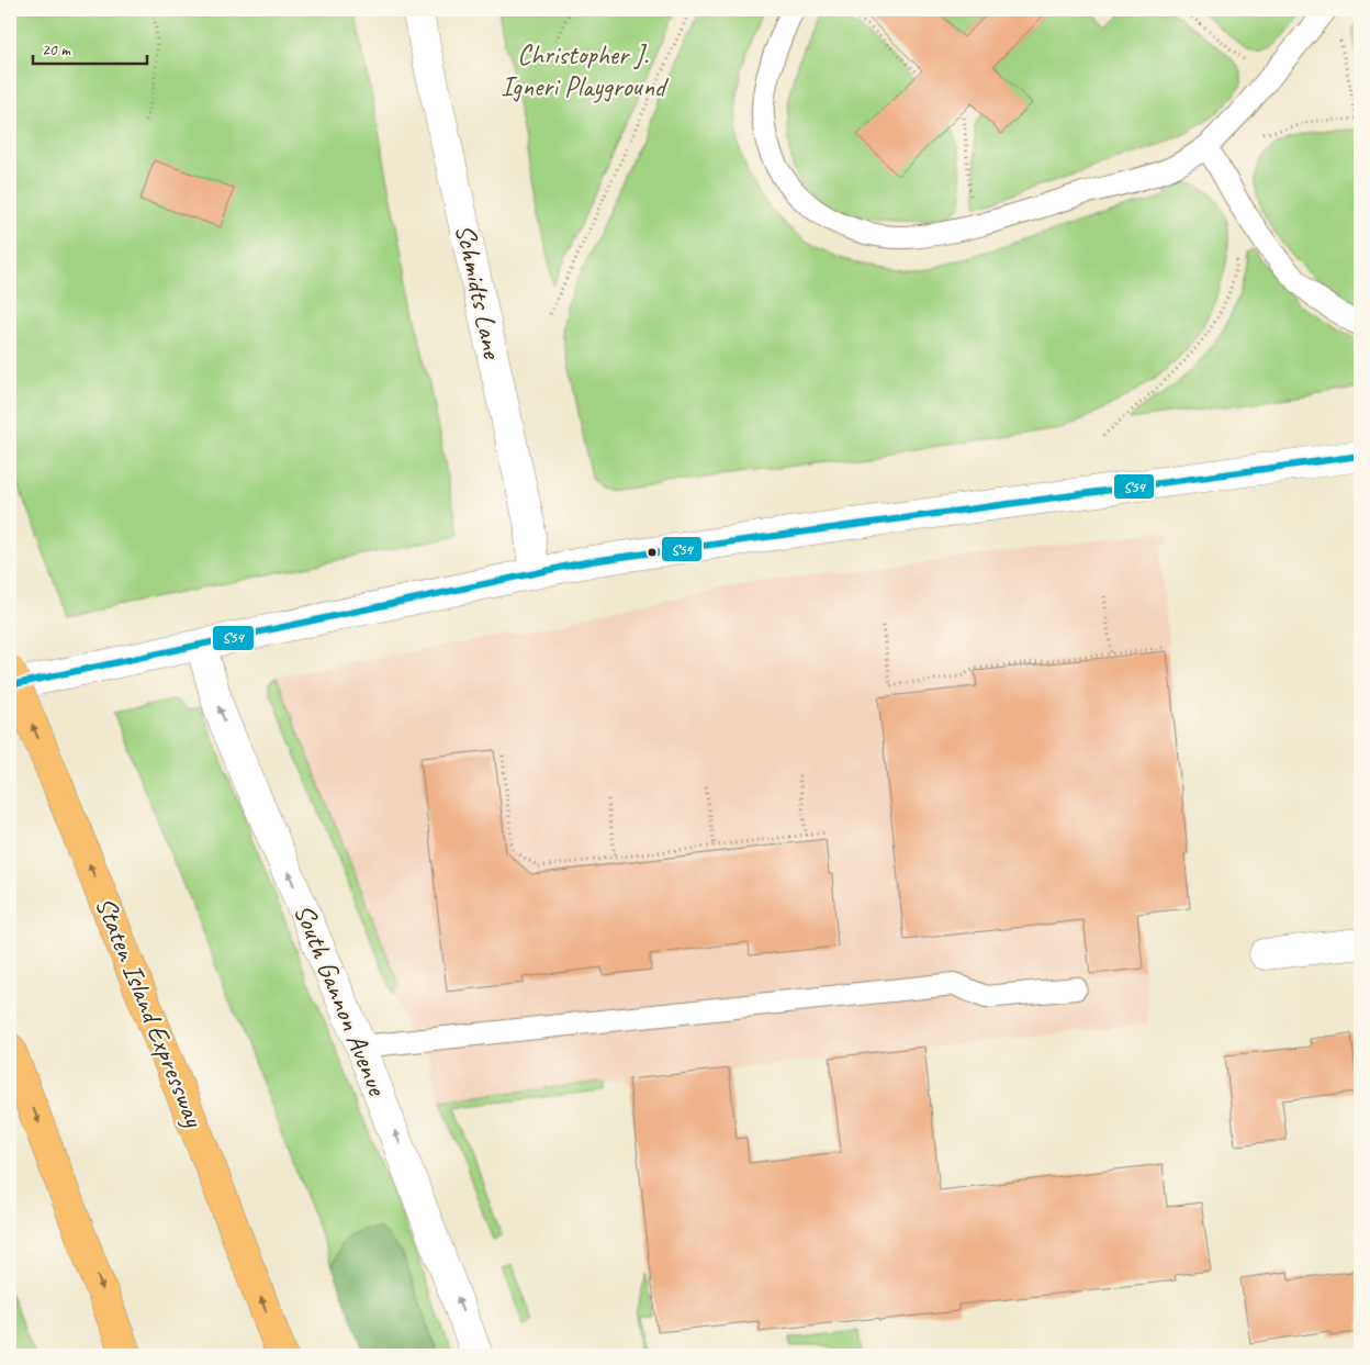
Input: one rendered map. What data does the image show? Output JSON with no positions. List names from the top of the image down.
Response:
{
  "streets": {
    "highway": ["Staten Island Expressway"],
    "street": ["Schmidts Lane", "South Gannon Avenue"]
  },
  "one_way": ["South Gannon Avenue"],
  "parks": ["Christopher J. Igneri Playground"],
  "lines": ["transit line S54"],
  "scale_bar": "20 m"
}
